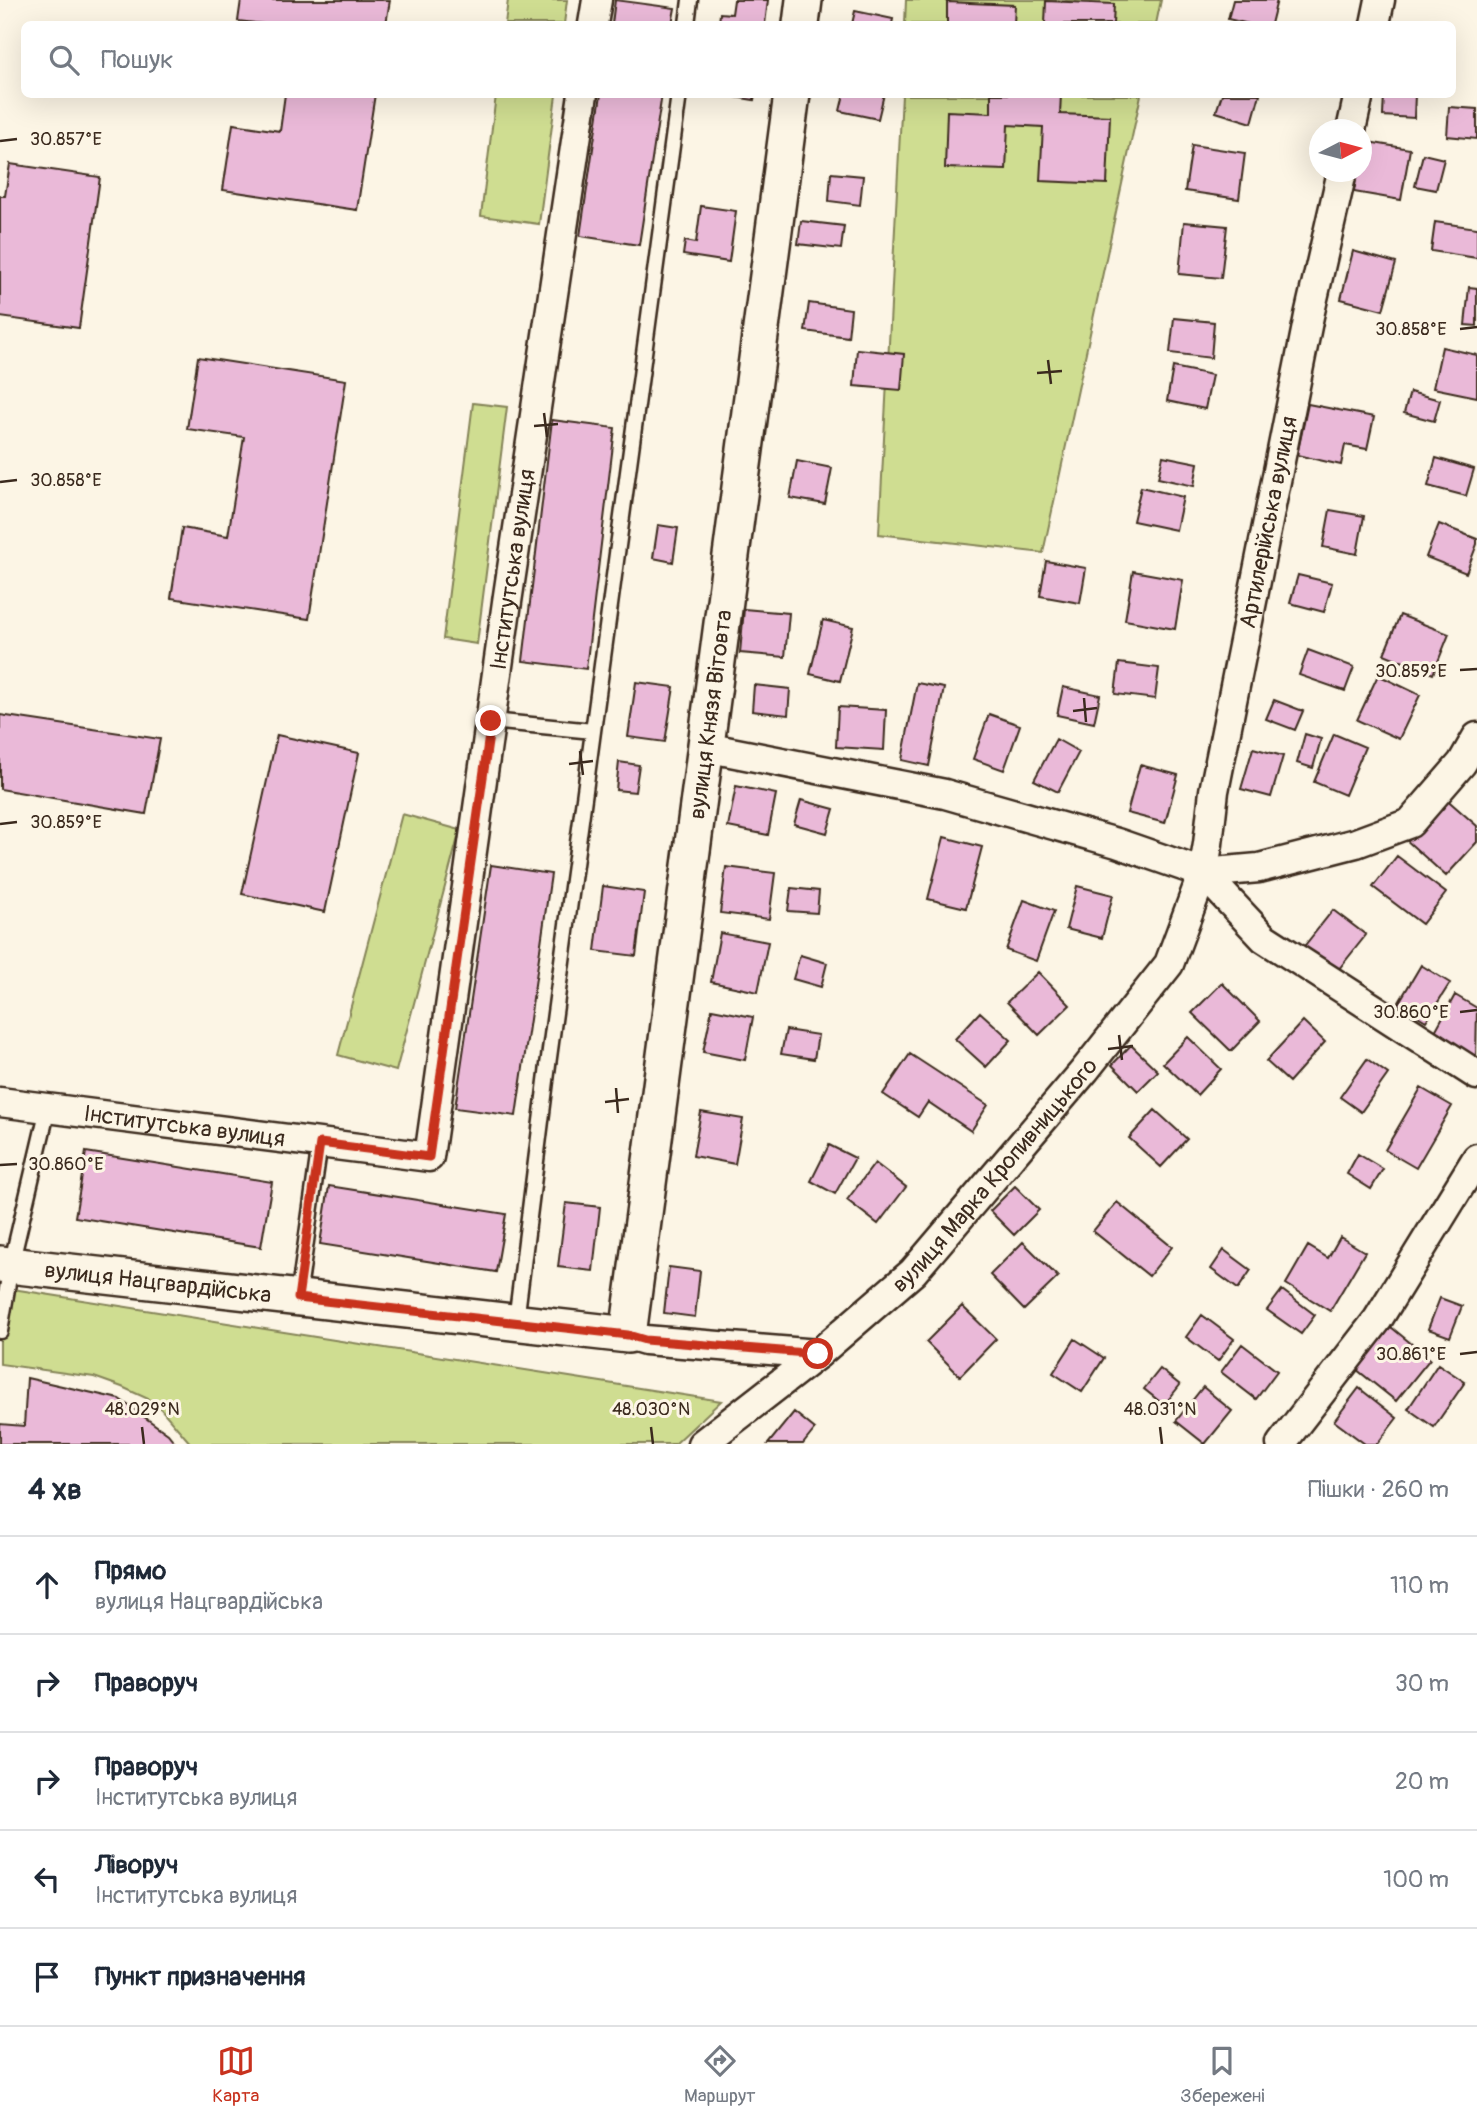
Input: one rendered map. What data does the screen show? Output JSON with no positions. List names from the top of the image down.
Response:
{
  "streets": {
    "street": [
      "Артилерійська вулиця",
      "Інститутська вулиця",
      "вулиця Князя Вітовта",
      "вулиця Марка Кропивницького",
      "вулиця Нацгвардійська"
    ]
  },
  "crossings": [
    ["Артилерійська вулиця", "вулиця Марка Кропивницького"],
    ["вулиця Князя Вітовта", "вулиця Нацгвардійська"],
    ["вулиця Марка Кропивницького", "вулиця Нацгвардійська"]
  ],
  "north": "right",
  "page": {
    "search": "Пошук",
    "heading": ["4 хв", "Пішки · 260 m"],
    "list": [
      ["Прямо", "вулиця Нацгвардійська", "110 m"],
      ["Праворуч", "30 m"],
      ["Праворуч", "Інститутська вулиця", "20 m"],
      ["Ліворуч", "Інститутська вулиця", "100 m"],
      "Пункт призначення"
    ],
    "nav": ["Карта", "Маршрут", "Збережені"]
  },
  "coordinates": [
    "30.857°E",
    "30.858°E",
    "30.859°E",
    "30.860°E",
    "30.861°E",
    "48.029°N",
    "48.030°N",
    "48.031°N"
  ]
}
